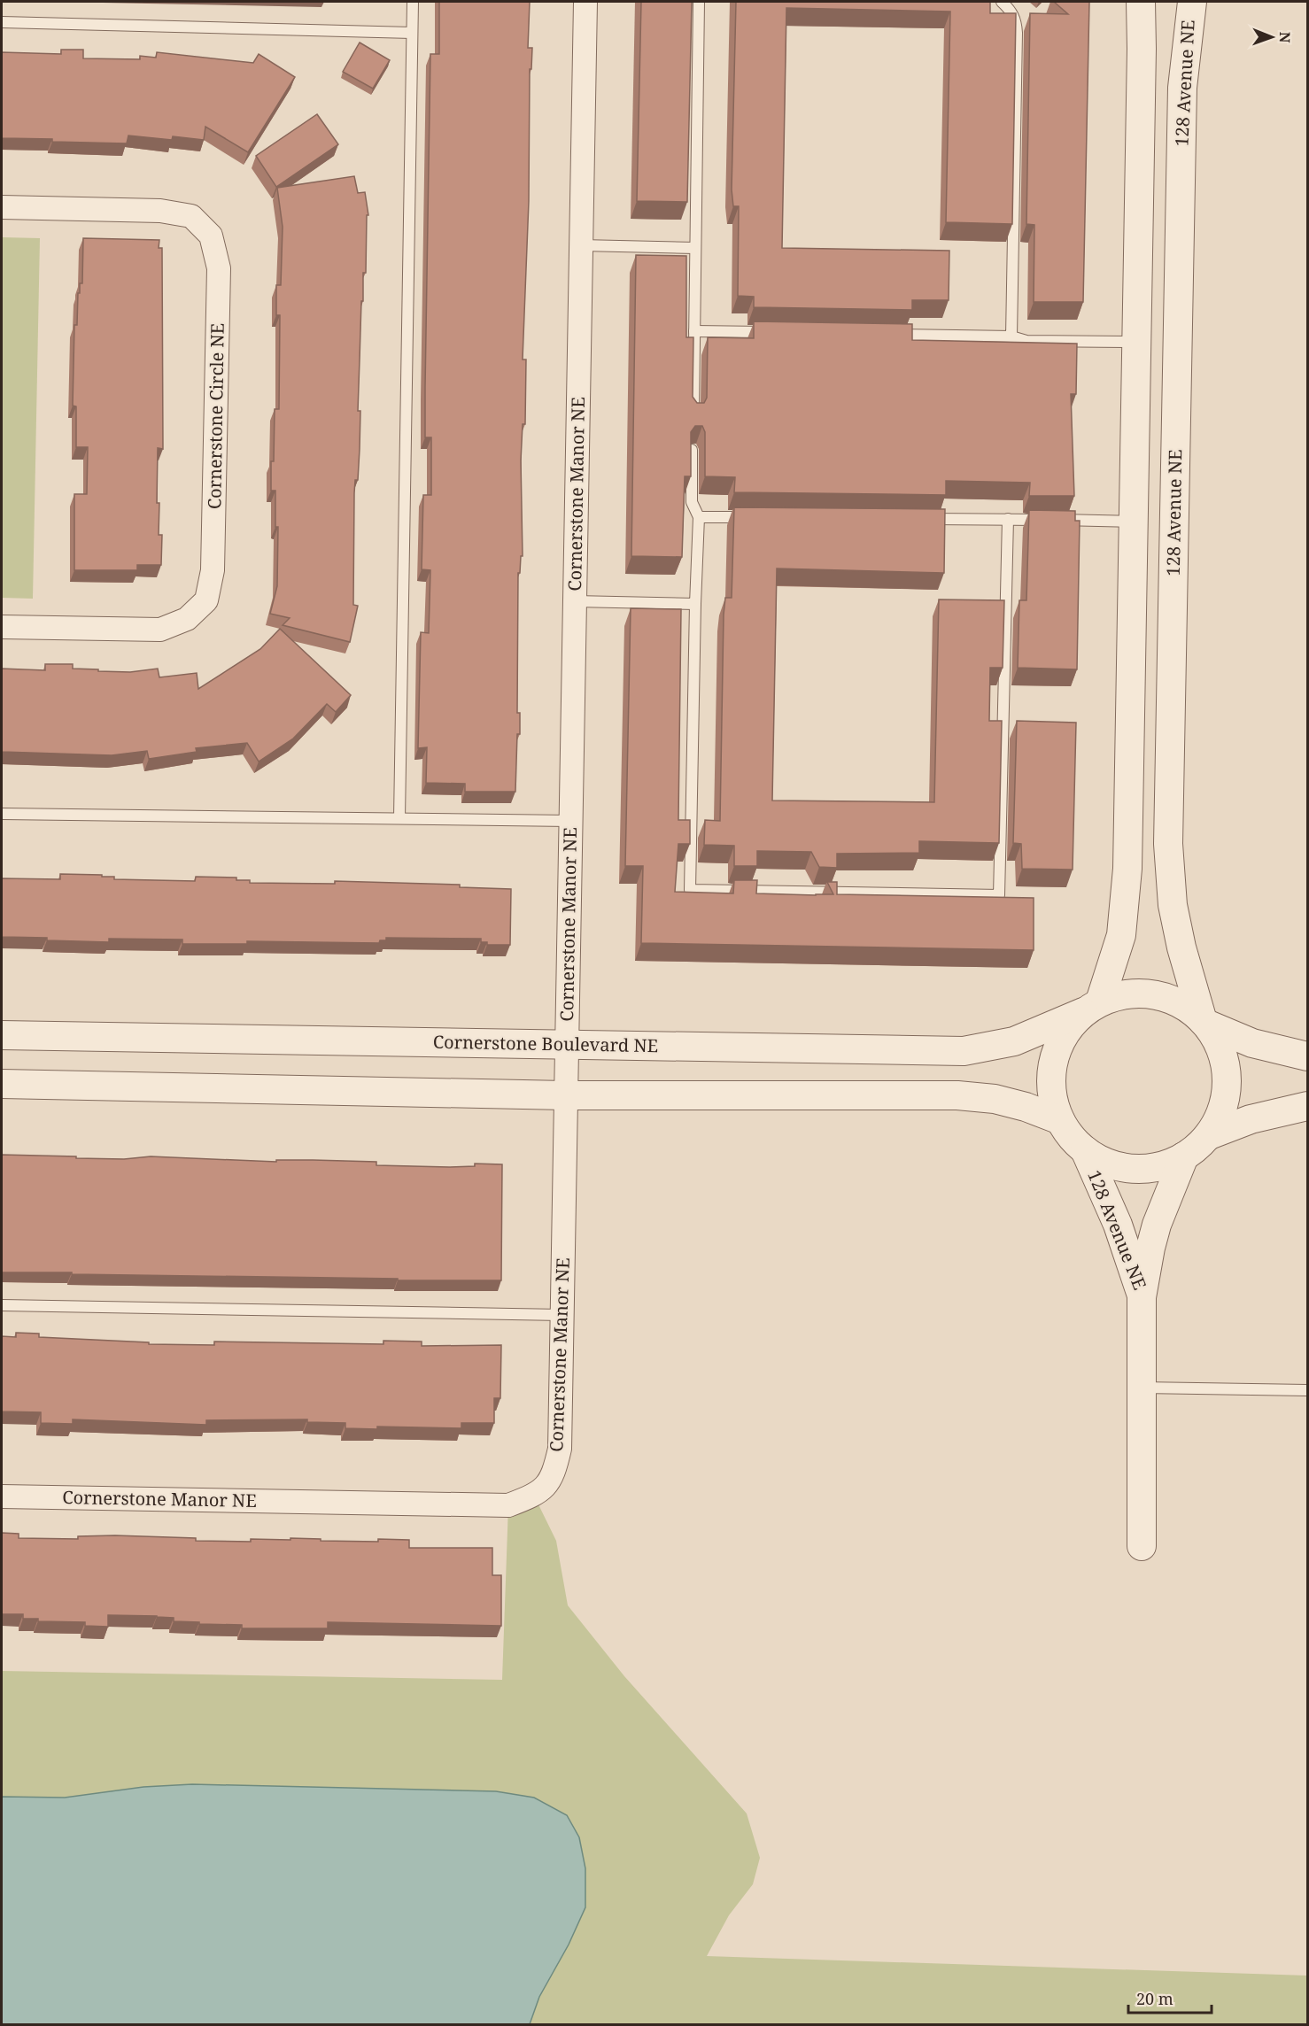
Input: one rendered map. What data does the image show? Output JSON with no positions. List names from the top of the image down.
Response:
{
  "streets": {
    "street": [
      "128 Avenue NE",
      "Cornerstone Circle NE",
      "Cornerstone Manor NE",
      "Cornerstone Boulevard NE"
    ]
  },
  "crossings": [
    ["128 Avenue NE", "Cornerstone Boulevard NE"],
    ["Cornerstone Manor NE", "Cornerstone Boulevard NE"]
  ],
  "scale_bar": "20 m",
  "north": "right"
}
